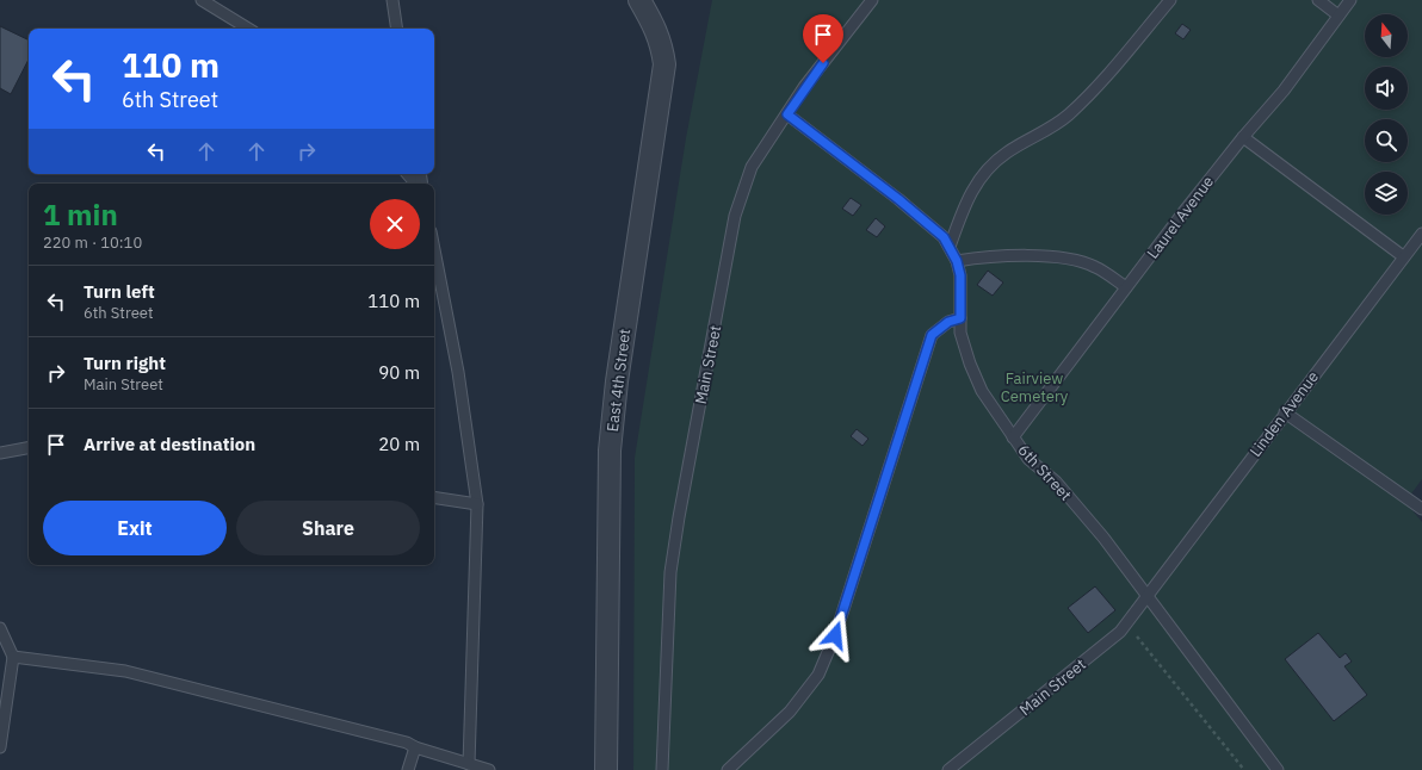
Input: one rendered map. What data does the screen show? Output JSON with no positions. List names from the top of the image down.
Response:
{
  "streets": {
    "street": ["East 4th Street"],
    "lane": [
      "Laurel Avenue",
      "Main Street",
      "Linden Avenue",
      "6th Street"
    ]
  },
  "crossings": [
    ["Laurel Avenue", "6th Street"],
    ["Main Street", "Linden Avenue"],
    ["Main Street", "6th Street"],
    ["Linden Avenue", "6th Street"]
  ],
  "parks": ["Fairview Cemetery"],
  "north": "top",
  "page": {
    "turn": ["110 m", "6th Street"],
    "heading": ["1 min", "220 m · 10:10"],
    "list": [
      {
        "name": "Turn left",
        "note": "6th Street",
        "value": "110 m"
      },
      {
        "name": "Turn right",
        "note": "Main Street",
        "value": "90 m"
      },
      {
        "name": "Arrive at destination",
        "value": "20 m"
      }
    ],
    "buttons": ["Exit", "Share"]
  }
}
